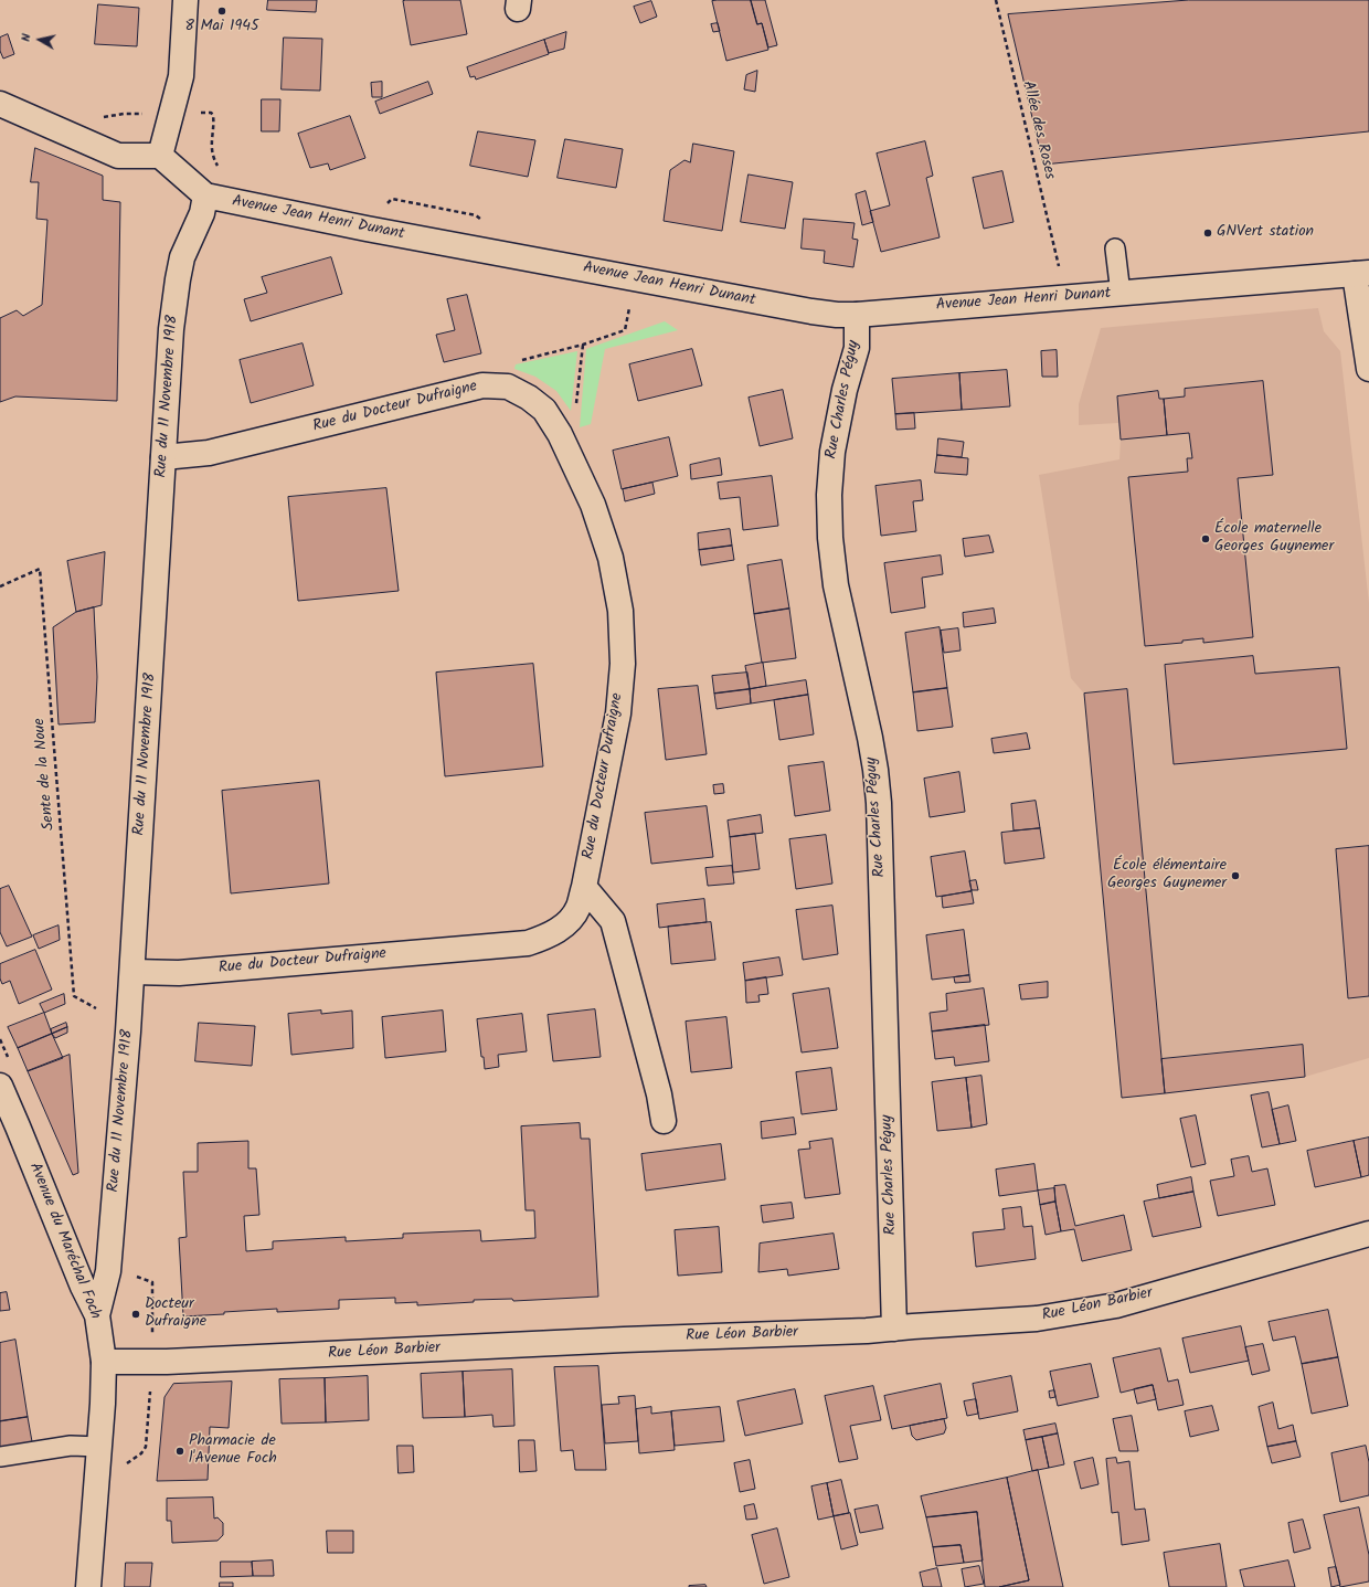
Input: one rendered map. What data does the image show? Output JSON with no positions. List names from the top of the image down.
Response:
{
  "streets": {
    "street": [
      "Avenue Jean Henri Dunant",
      "Rue du 11 Novembre 1918",
      "Rue Charles Péguy",
      "Rue du Docteur Dufraigne",
      "Avenue du Maréchal Foch",
      "Rue Léon Barbier"
    ],
    "path": ["Allée des Roses", "Sente de la Noue"]
  },
  "crossings": [
    ["Avenue Jean Henri Dunant", "Rue du 11 Novembre 1918"],
    ["Avenue Jean Henri Dunant", "Rue Charles Péguy"],
    ["Rue du 11 Novembre 1918", "Rue du Docteur Dufraigne"],
    ["Rue du 11 Novembre 1918", "Avenue du Maréchal Foch"],
    ["Rue Charles Péguy", "Rue Léon Barbier"],
    ["Avenue du Maréchal Foch", "Rue Léon Barbier"]
  ],
  "places": [
    "8 Mai 1945",
    "GNVert station",
    "École maternelle Georges Guynemer",
    "École élémentaire Georges Guynemer",
    "Docteur Dufraigne",
    "Pharmacie de l'Avenue Foch"
  ],
  "north": "left"
}
